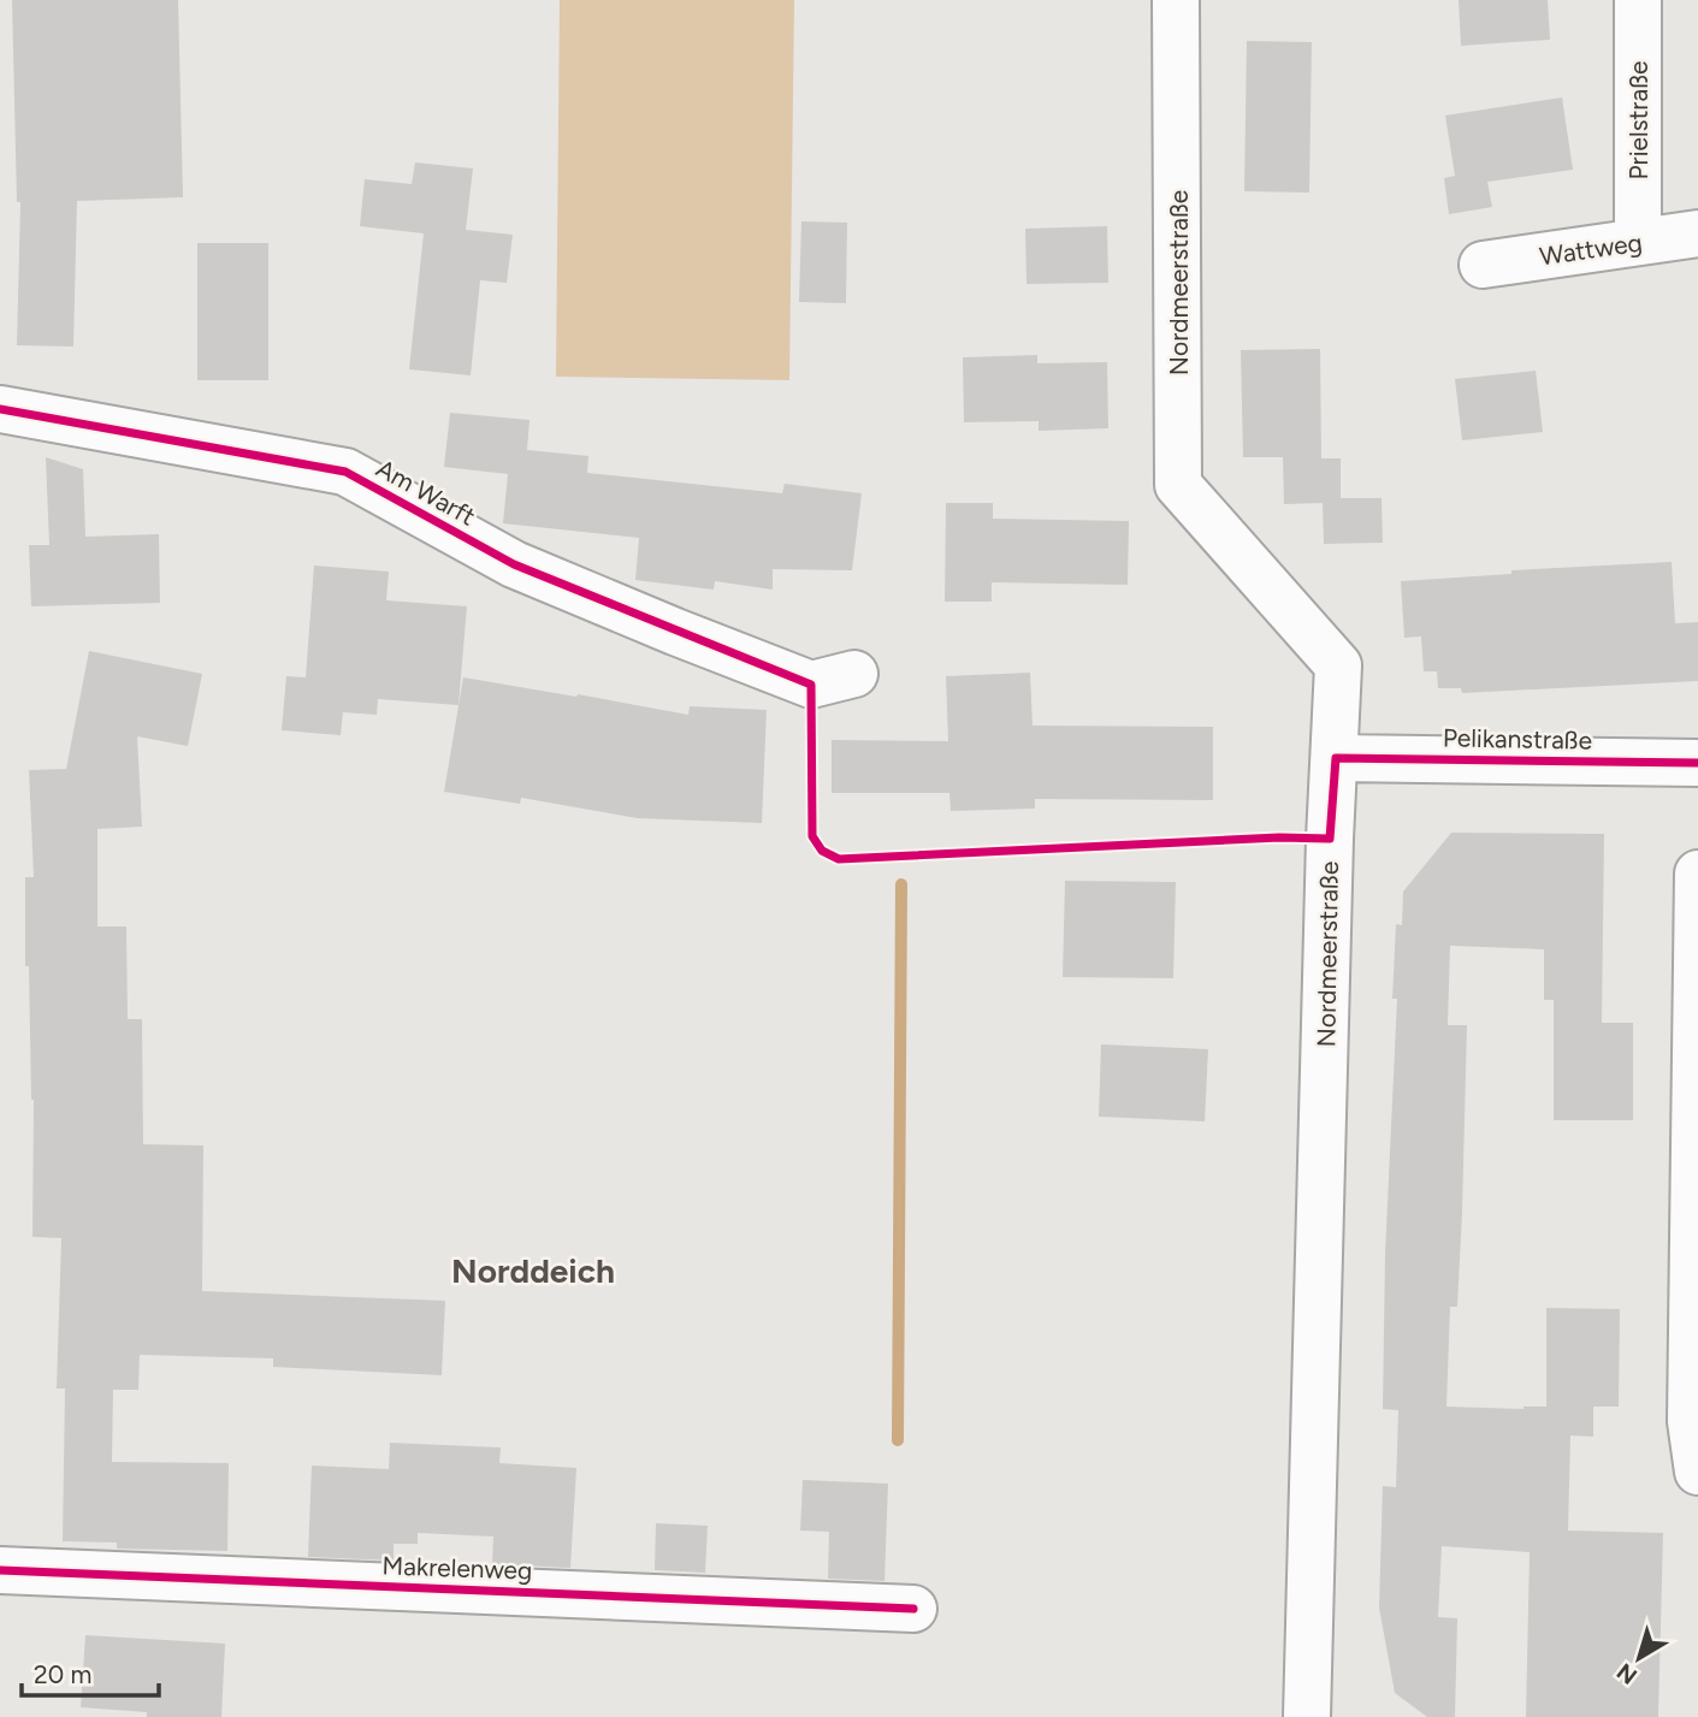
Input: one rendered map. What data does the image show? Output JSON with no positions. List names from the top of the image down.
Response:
{
  "streets": {
    "street": [
      "Prielstraße",
      "Wattweg",
      "Nordmeerstraße",
      "Am Warft",
      "Pelikanstraße",
      "Makrelenweg"
    ]
  },
  "crossings": [
    ["Prielstraße", "Wattweg"],
    ["Nordmeerstraße", "Pelikanstraße"]
  ],
  "districts": ["Norddeich"],
  "scale_bar": "20 m",
  "north": "bottom left"
}
